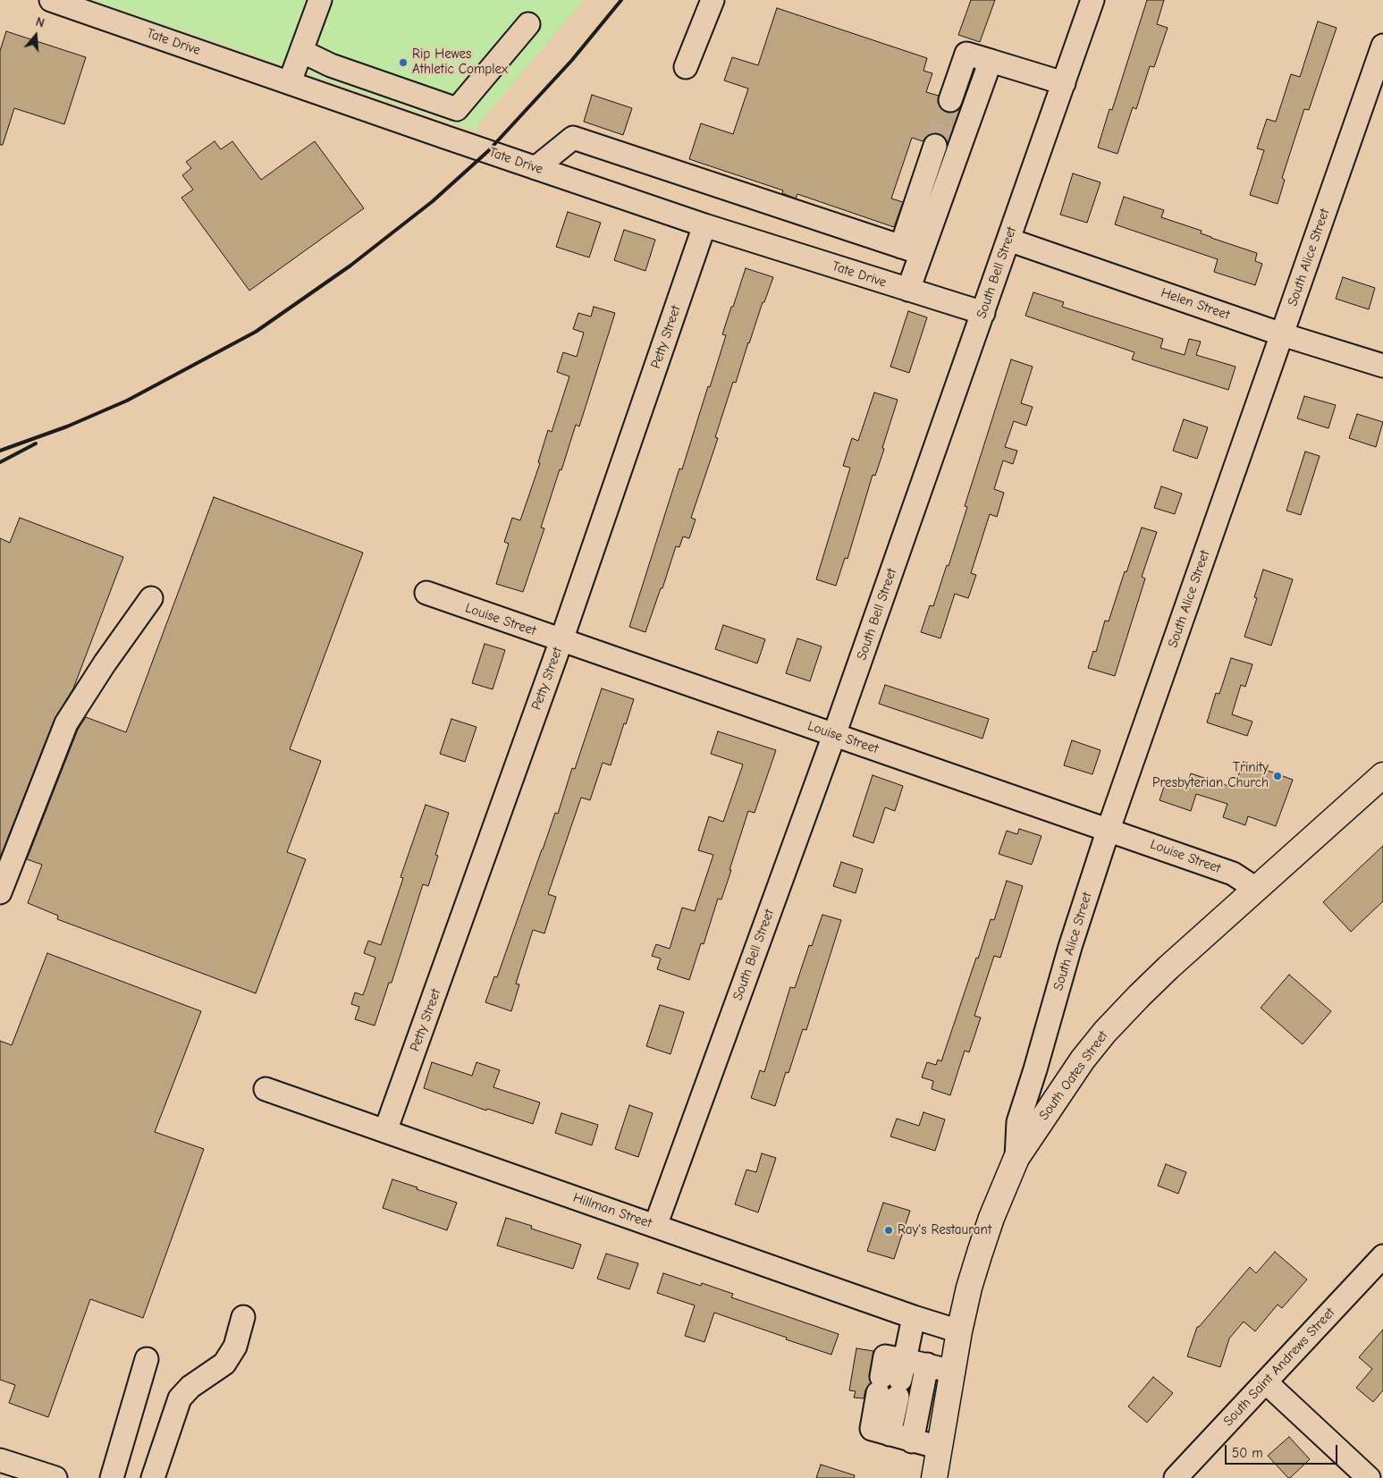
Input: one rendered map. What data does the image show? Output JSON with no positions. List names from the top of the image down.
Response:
{
  "streets": {
    "main road": ["South Oates Street"],
    "street": [
      "Tate Drive",
      "South Alice Street",
      "South Bell Street",
      "Helen Street",
      "Petty Street",
      "Louise Street",
      "Hillman Street",
      "South Saint Andrews Street"
    ]
  },
  "crossings": [
    ["Tate Drive", "South Bell Street"],
    ["Tate Drive", "Petty Street"],
    ["South Alice Street", "Helen Street"],
    ["South Alice Street", "Louise Street"],
    ["South Alice Street", "South Oates Street"],
    ["South Bell Street", "Helen Street"],
    ["South Bell Street", "Louise Street"],
    ["South Bell Street", "Hillman Street"],
    ["Petty Street", "Louise Street"],
    ["Petty Street", "Hillman Street"],
    ["Louise Street", "South Oates Street"],
    ["South Oates Street", "Hillman Street"]
  ],
  "places": ["Rip Hewes Athletic Complex", "Trinity Presbyterian Church", "Ray's Restaurant"],
  "scale_bar": "50 m",
  "north": "top"
}
